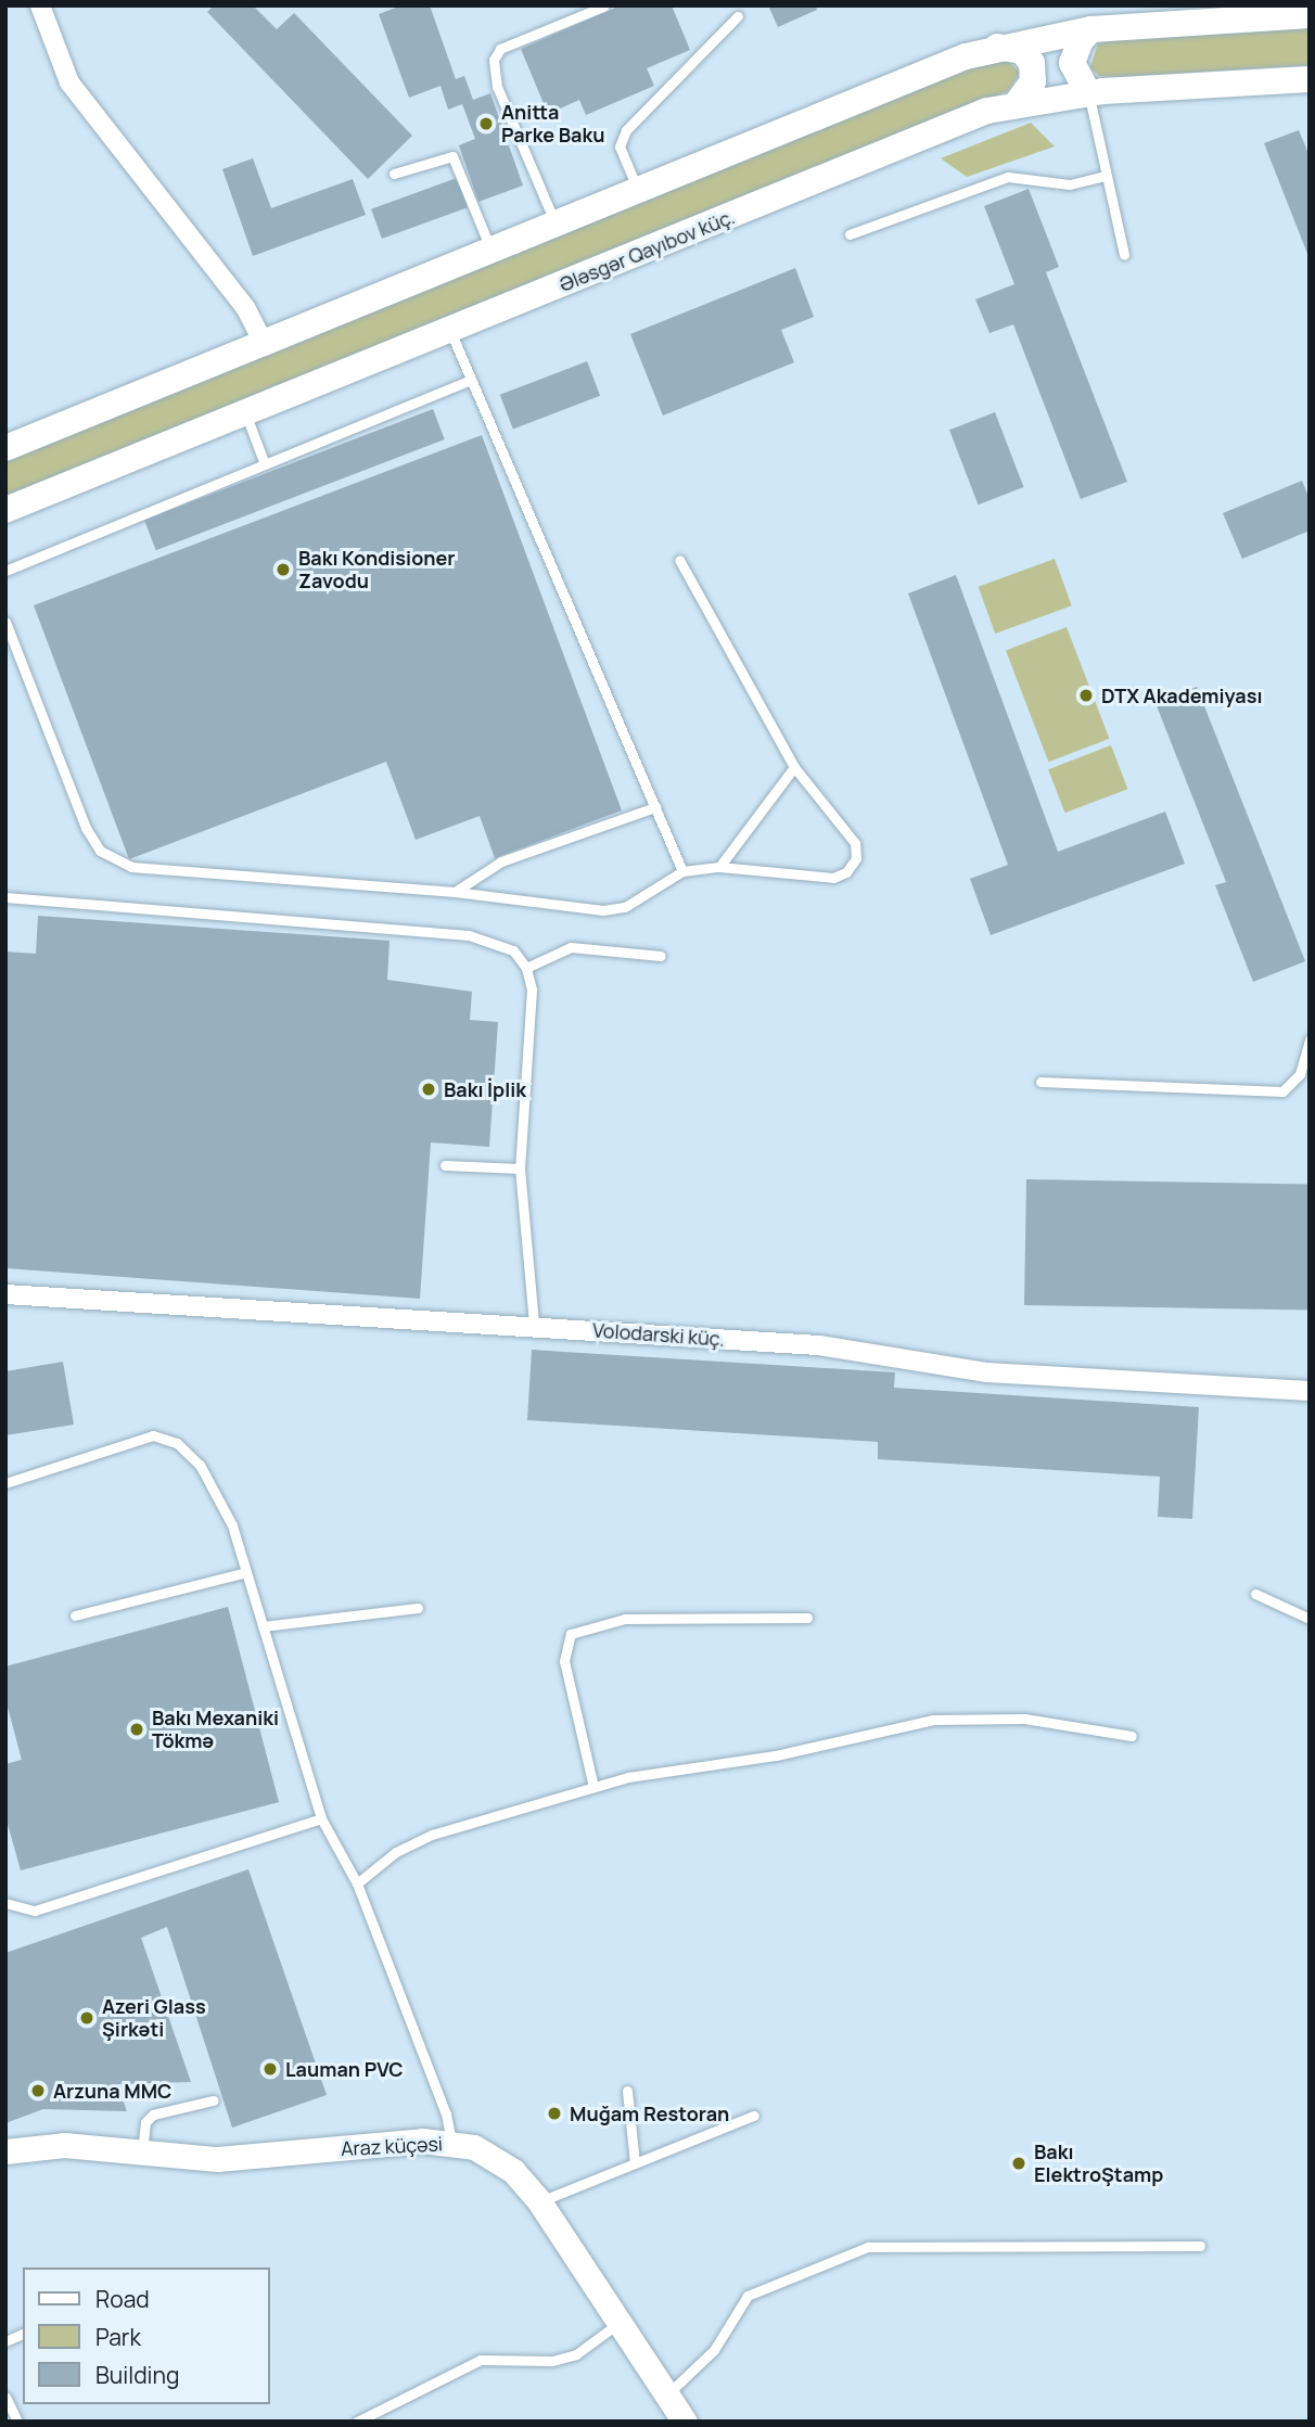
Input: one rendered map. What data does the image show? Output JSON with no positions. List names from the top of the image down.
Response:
{
  "streets": {
    "main road": ["Ələsgər Qayıbov küç."],
    "street": ["Volodarski küç.", "Araz küçəsi"]
  },
  "places": [
    "Anitta Parke Baku",
    "Bakı Kondisioner Zavodu",
    "DTX Akademiyası",
    "Bakı İplik",
    "Bakı Mexaniki Tökmə",
    "Azeri Glass Şirkəti",
    "Lauman PVC",
    "Arzuna MMC",
    "Muğam Restoran",
    "Bakı ElektroŞtamp"
  ],
  "legend": ["Road", "Park", "Building"]
}
